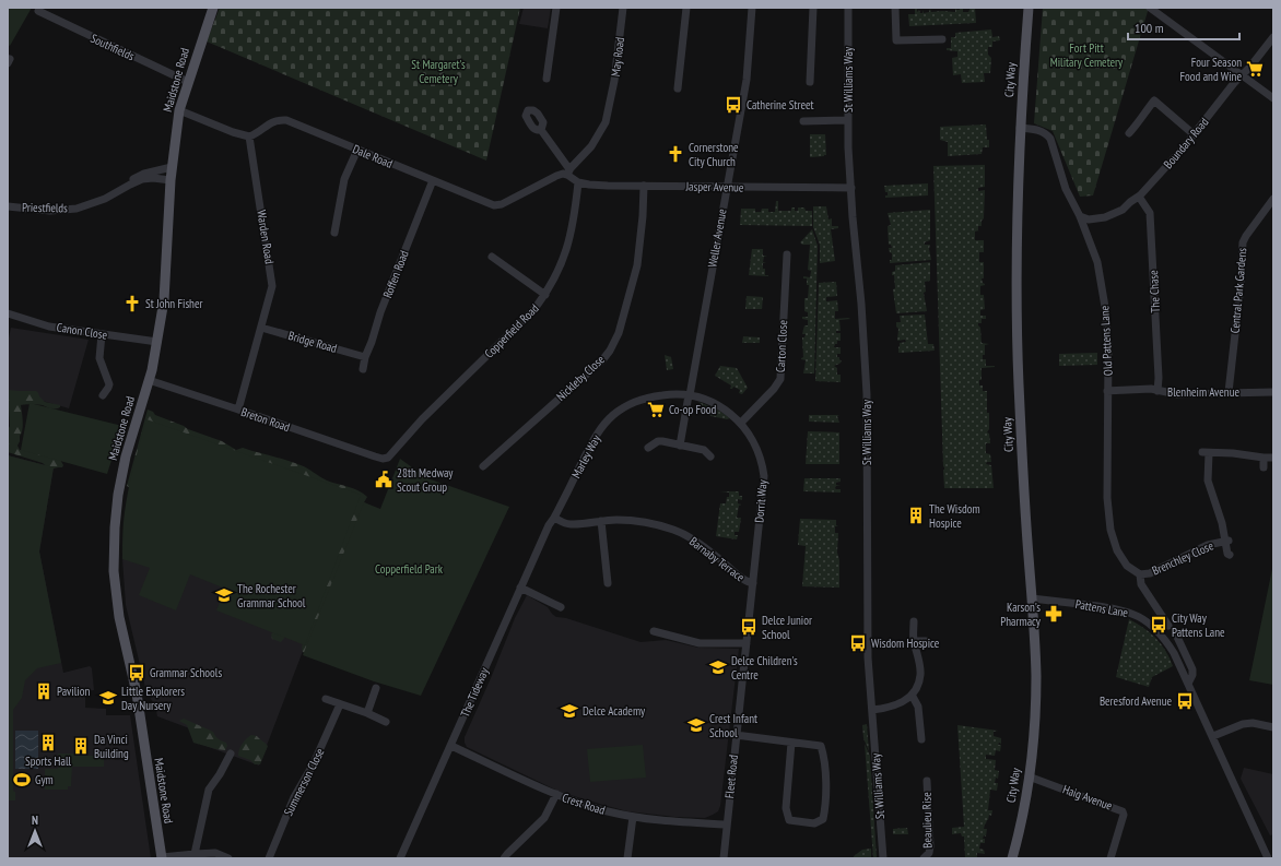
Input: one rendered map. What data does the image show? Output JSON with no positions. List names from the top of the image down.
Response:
{
  "streets": {
    "main road": ["Maidstone Road", "City Way"],
    "street": [
      "Southfields",
      "May Road",
      "St Williams Way",
      "Boundary Road",
      "Dale Road",
      "Jasper Avenue",
      "Priestfields",
      "Warden Road",
      "Weller Avenue",
      "Roffen Road",
      "Central Park Gardens",
      "The Chase",
      "Canon Close",
      "Copperfield Road",
      "Old Pattens Lane",
      "Bridge Road",
      "Carton Close",
      "Nickleby Close",
      "Blenheim Avenue",
      "Breton Road",
      "Marley Way",
      "Dorrit Way",
      "Brenchley Close",
      "Barnaby Terrace",
      "Pattens Lane",
      "The Tideway",
      "Fleet Road",
      "Summerson Close",
      "Haig Avenue",
      "Crest Road",
      "Beaulieu Rise"
    ]
  },
  "crossings": [
    ["Southfields", "Maidstone Road"],
    ["May Road", "Dale Road"],
    ["Maidstone Road", "Priestfields"],
    ["Maidstone Road", "Canon Close"],
    ["Maidstone Road", "Breton Road"],
    ["St Williams Way", "Jasper Avenue"],
    ["City Way", "Old Pattens Lane"],
    ["City Way", "Pattens Lane"],
    ["City Way", "Haig Avenue"],
    ["Boundary Road", "The Chase"],
    ["Boundary Road", "Old Pattens Lane"],
    ["Dale Road", "Warden Road"],
    ["Dale Road", "Roffen Road"],
    ["Jasper Avenue", "Weller Avenue"],
    ["Jasper Avenue", "Copperfield Road"],
    ["Jasper Avenue", "Nickleby Close"],
    ["Warden Road", "Bridge Road"],
    ["Warden Road", "Breton Road"],
    ["Weller Avenue", "Marley Way"],
    ["Weller Avenue", "Dorrit Way"],
    ["Roffen Road", "Bridge Road"],
    ["Central Park Gardens", "Blenheim Avenue"],
    ["The Chase", "Blenheim Avenue"],
    ["Copperfield Road", "Breton Road"],
    ["Old Pattens Lane", "Blenheim Avenue"],
    ["Old Pattens Lane", "Brenchley Close"],
    ["Carton Close", "Dorrit Way"],
    ["Marley Way", "Dorrit Way"],
    ["Marley Way", "Barnaby Terrace"],
    ["Marley Way", "The Tideway"],
    ["Dorrit Way", "Barnaby Terrace"],
    ["Dorrit Way", "Fleet Road"],
    ["The Tideway", "Crest Road"],
    ["Fleet Road", "Crest Road"]
  ],
  "parks": ["Fort Pitt Military Cemetery", "St Margaret's Cemetery", "Copperfield Park"],
  "places": {
    "supermarket": ["Four Season Food and Wine", "Co-op Food"],
    "bus stop": [
      "Catherine Street",
      "City Way Pattens Lane",
      "Delce Junior School",
      "Wisdom Hospice",
      "Grammar Schools",
      "Beresford Avenue"
    ],
    "church": ["Cornerstone City Church", "St John Fisher"],
    "public building": ["28th Medway Scout Group"],
    "building": [
      "The Wisdom Hospice",
      "Pavilion",
      "Sports Hall",
      "Da Vinci Building"
    ],
    "school or university": [
      "The Rochester Grammar School",
      "Delce Children's Centre",
      "Little Explorers Day Nursery",
      "Delce Academy",
      "Crest Infant School"
    ],
    "pharmacy": ["Karson's Pharmacy"],
    "sports": ["Gym"]
  },
  "scale_bar": "100 m",
  "north": "top"
}
